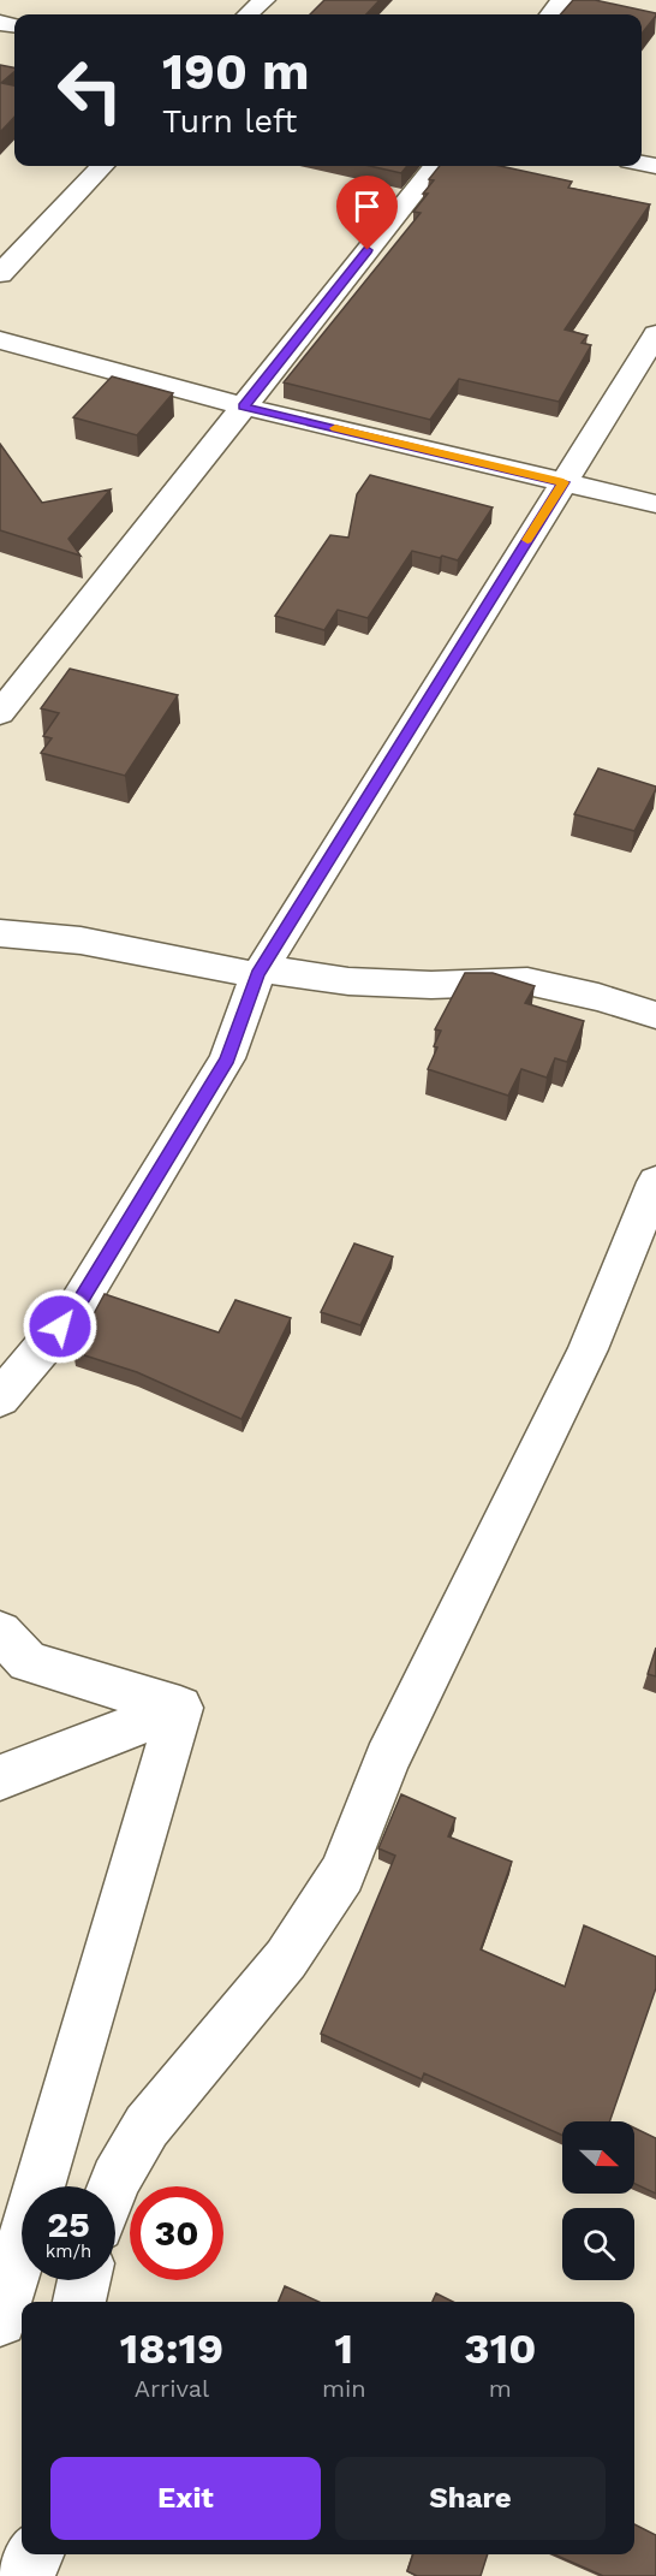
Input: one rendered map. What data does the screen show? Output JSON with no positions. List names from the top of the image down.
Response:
{
  "north": "right",
  "page": {
    "turn": ["190 m", "Turn left"],
    "speed": "25 km/h",
    "limit": "30",
    "eta": [
      "18:19",
      "Arrival",
      "1",
      "min",
      "310",
      "m"
    ],
    "buttons": ["Exit", "Share"]
  }
}
